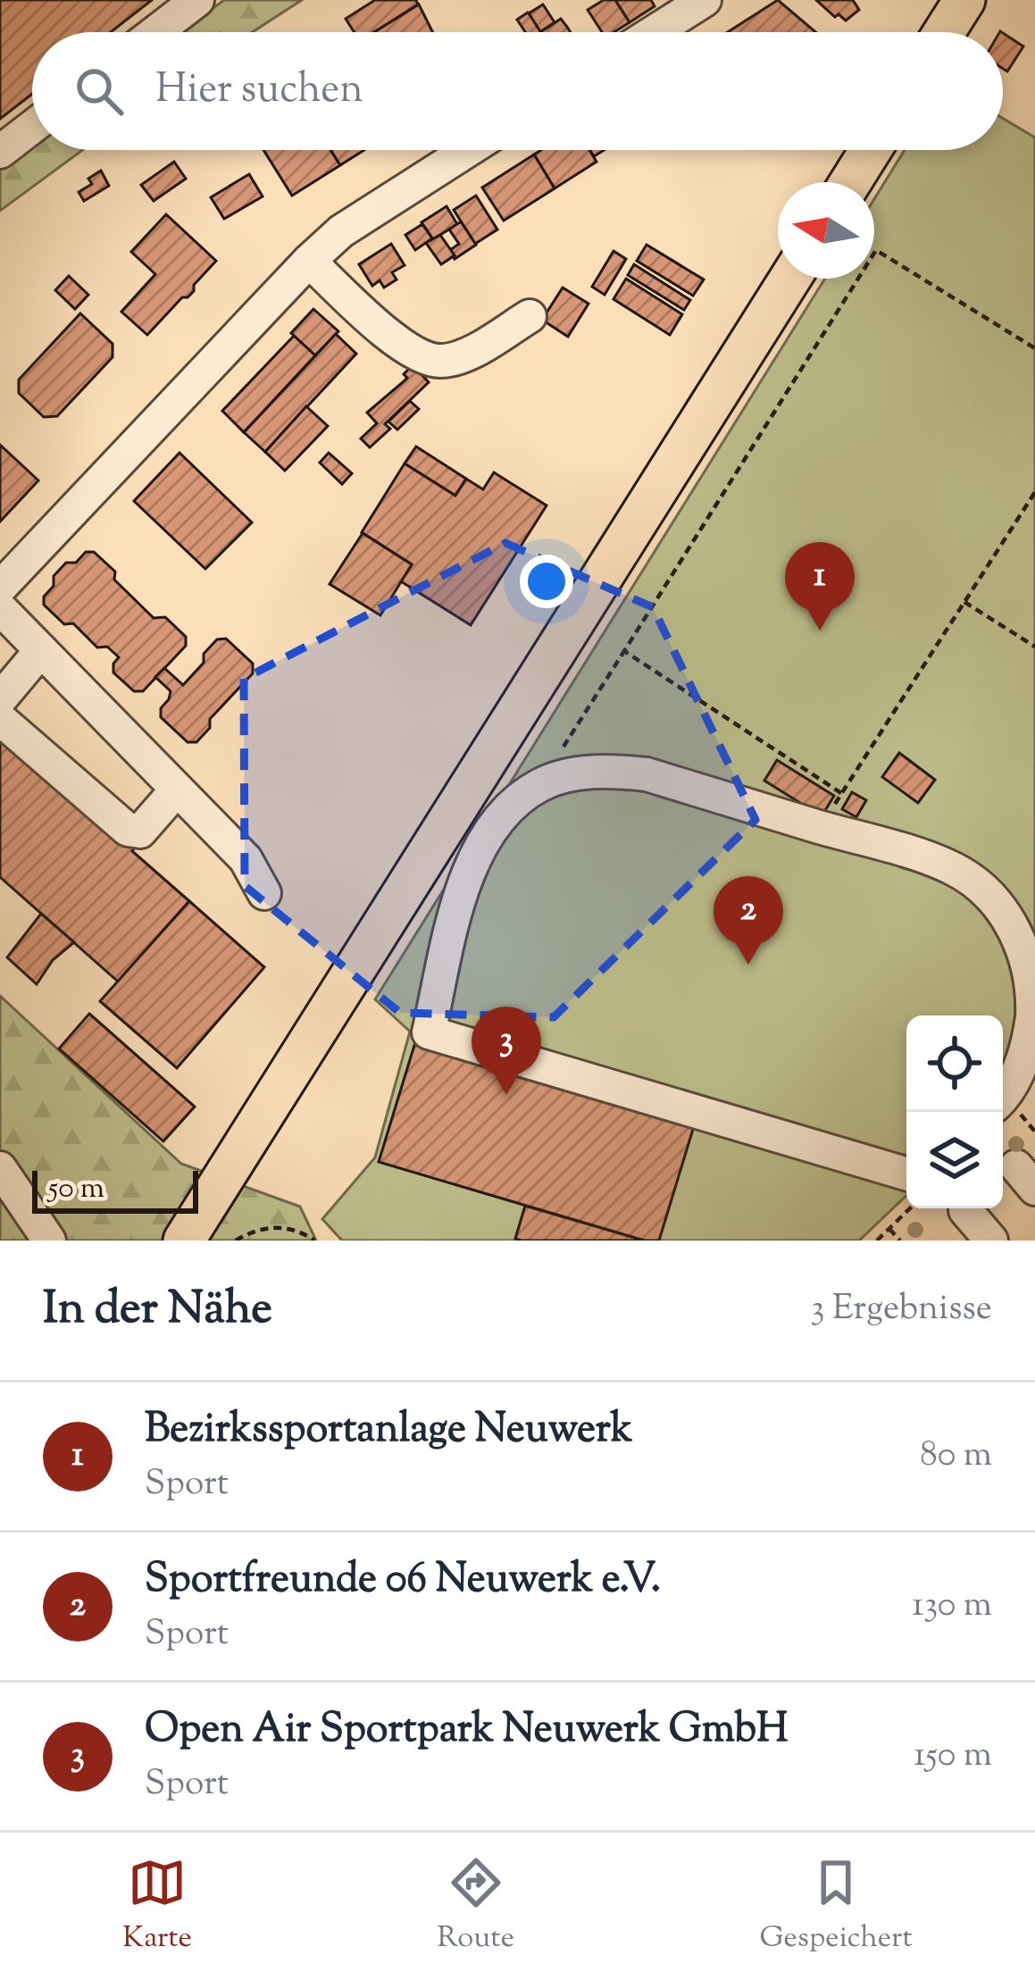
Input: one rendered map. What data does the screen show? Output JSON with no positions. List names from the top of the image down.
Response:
{
  "scale_bar": "50 m",
  "north": "left",
  "page": {
    "search": "Hier suchen",
    "pins": ["1", "2", "3"],
    "scale": "50 m",
    "heading": ["In der Nähe", "3 Ergebnisse"],
    "list": [
      {
        "mark": "1",
        "name": "Bezirkssportanlage Neuwerk",
        "note": "Sport",
        "value": "80 m"
      },
      {
        "mark": "2",
        "name": "Sportfreunde 06 Neuwerk e.V.",
        "note": "Sport",
        "value": "130 m"
      },
      {
        "mark": "3",
        "name": "Open Air Sportpark Neuwerk GmbH",
        "note": "Sport",
        "value": "150 m"
      }
    ],
    "nav": ["Karte", "Route", "Gespeichert"]
  }
}
